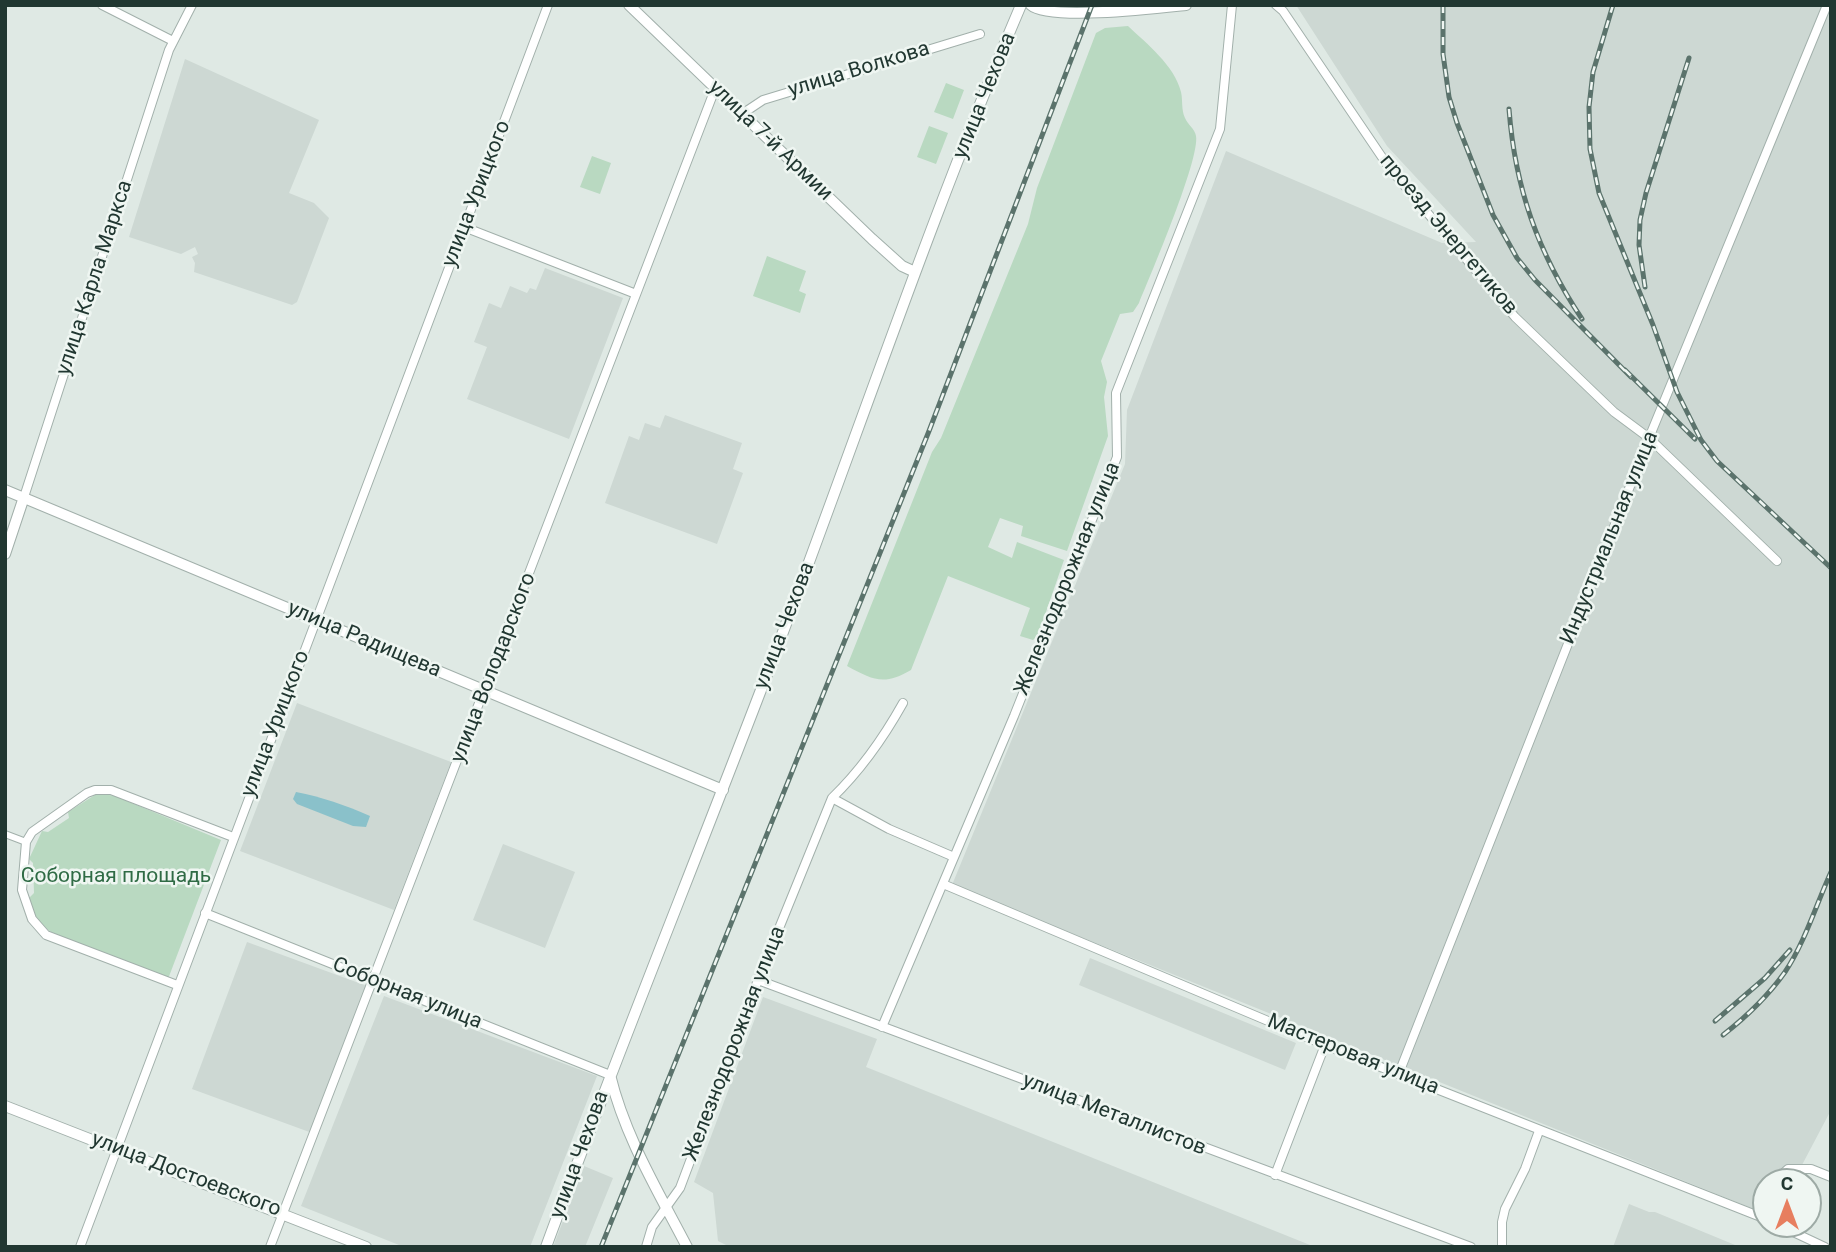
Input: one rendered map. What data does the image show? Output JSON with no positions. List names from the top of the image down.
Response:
{
  "streets": {
    "street": [
      "улица Волкова",
      "улица Чехова",
      "улица 7-й Армии",
      "улица Урицкого",
      "проезд Энергетиков",
      "улица Карла Маркса",
      "Индустриальная улица",
      "Железнодорожная улица",
      "улица Радищева",
      "улица Володарского",
      "Соборная улица",
      "Мастеровая улица",
      "улица Металлистов",
      "улица Достоевского"
    ]
  },
  "crossings": [
    ["улица Волкова", "улица 7-й Армии"],
    ["улица Чехова", "улица 7-й Армии"],
    ["улица Чехова", "улица Радищева"],
    ["улица Чехова", "Соборная улица"],
    ["улица 7-й Армии", "улица Володарского"],
    ["улица Урицкого", "улица Радищева"],
    ["улица Урицкого", "Соборная улица"],
    ["улица Урицкого", "улица Достоевского"],
    ["проезд Энергетиков", "Индустриальная улица"],
    ["улица Карла Маркса", "улица Радищева"],
    ["Индустриальная улица", "Мастеровая улица"],
    ["Железнодорожная улица", "Мастеровая улица"],
    ["Железнодорожная улица", "улица Металлистов"],
    ["улица Радищева", "улица Володарского"],
    ["улица Володарского", "Соборная улица"],
    ["улица Володарского", "улица Достоевского"]
  ],
  "parks": ["Соборная площадь"],
  "north": "top"
}
